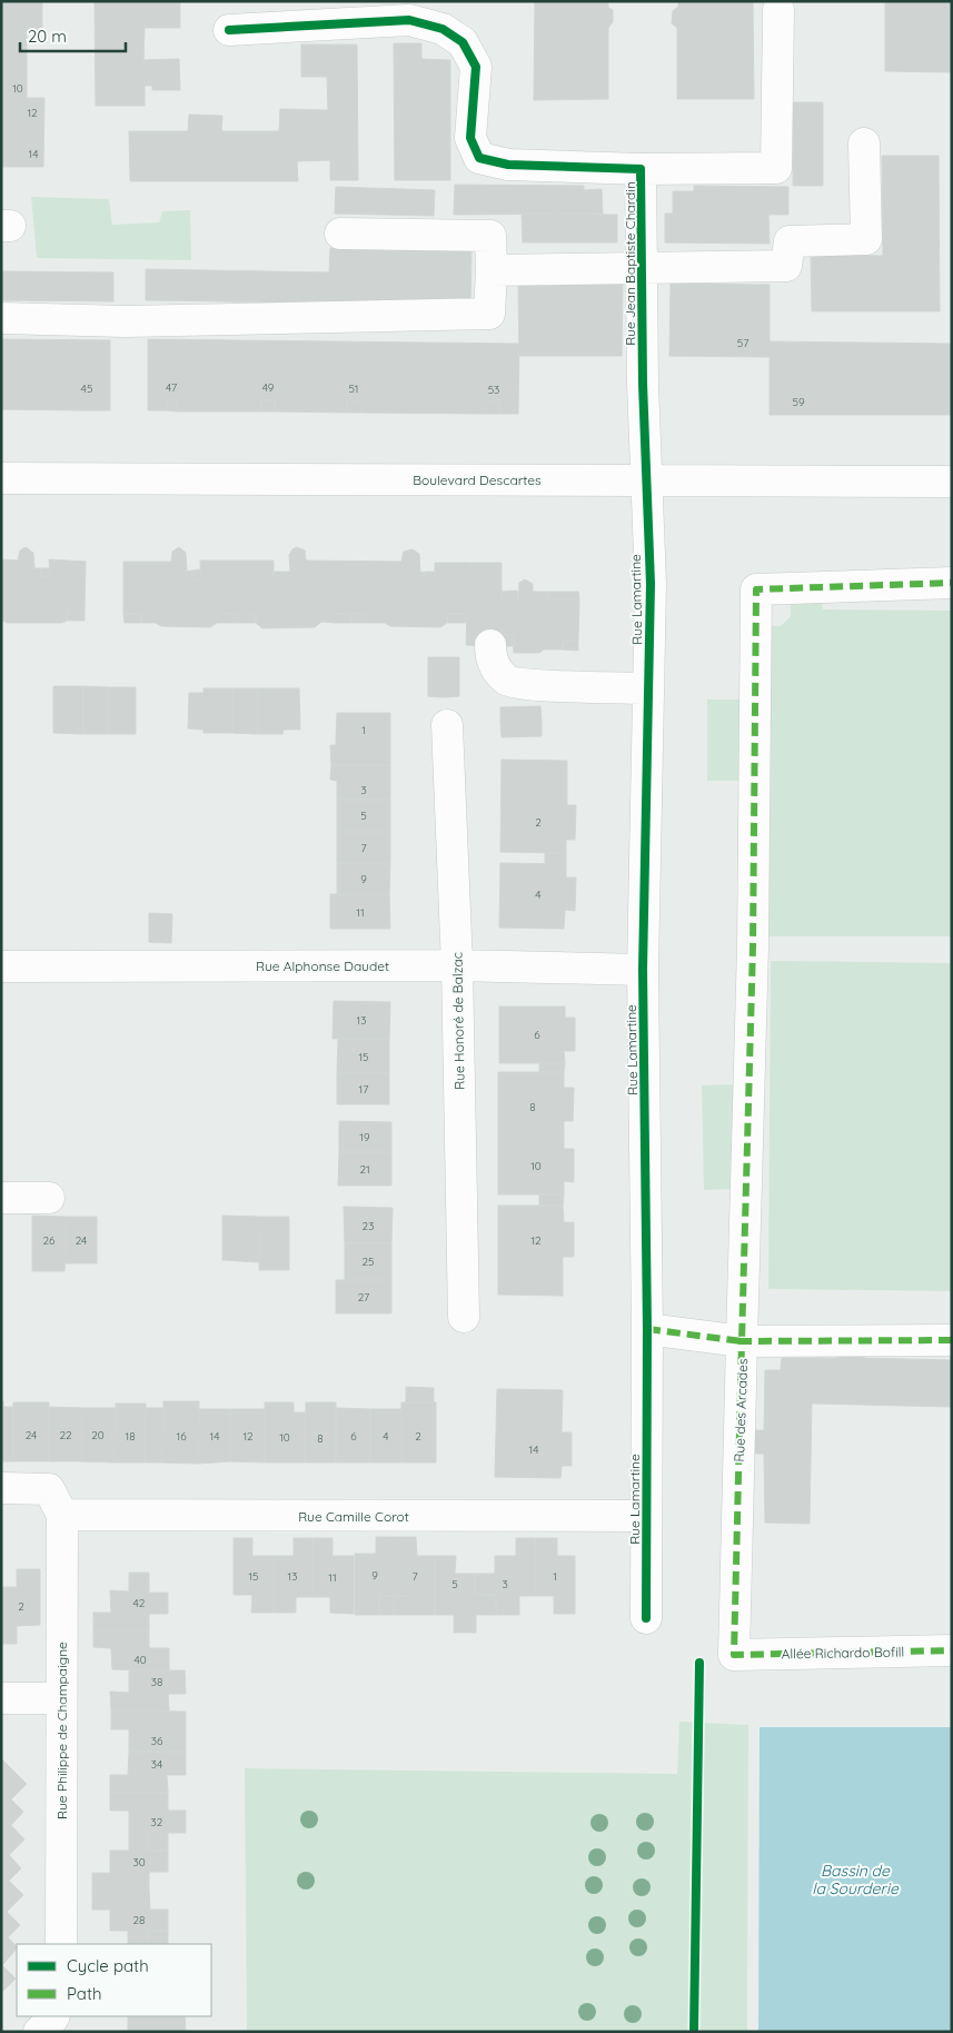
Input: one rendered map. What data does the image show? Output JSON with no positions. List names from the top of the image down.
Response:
{
  "streets": {
    "street": [
      "Rue Jean Baptiste Chardin",
      "Boulevard Descartes",
      "Rue Lamartine",
      "Rue Alphonse Daudet",
      "Rue Honoré de Balzac",
      "Rue des Arcades",
      "Rue Camille Corot",
      "Allée Richardo Bofill",
      "Rue Philippe de Champaigne"
    ]
  },
  "crossings": [
    ["Rue Jean Baptiste Chardin", "Boulevard Descartes"],
    ["Rue Jean Baptiste Chardin", "Rue Lamartine"],
    ["Boulevard Descartes", "Rue Lamartine"],
    ["Rue Lamartine", "Rue Alphonse Daudet"],
    ["Rue Lamartine", "Rue Camille Corot"],
    ["Rue Alphonse Daudet", "Rue Honoré de Balzac"],
    ["Rue des Arcades", "Allée Richardo Bofill"],
    ["Rue Camille Corot", "Rue Philippe de Champaigne"]
  ],
  "water": ["Bassin de la Sourderie"],
  "house_numbers": [
    "10",
    "12",
    "14",
    "57",
    "47",
    "49",
    "45",
    "51",
    "53",
    "59",
    "1",
    "3",
    "5",
    "2",
    "7",
    "9",
    "4",
    "11",
    "13",
    "6",
    "15",
    "17",
    "8",
    "19",
    "10",
    "21",
    "23",
    "26",
    "24",
    "12",
    "25",
    "27",
    "24",
    "22",
    "20",
    "18",
    "16",
    "14",
    "12",
    "6",
    "4",
    "2",
    "10",
    "8",
    "14",
    "9",
    "15",
    "13",
    "7",
    "1",
    "11",
    "5",
    "3",
    "42",
    "2",
    "40",
    "38",
    "36",
    "34",
    "32",
    "30",
    "28"
  ],
  "legend": ["Cycle path", "Path"],
  "scale_bar": "20 m"
}
